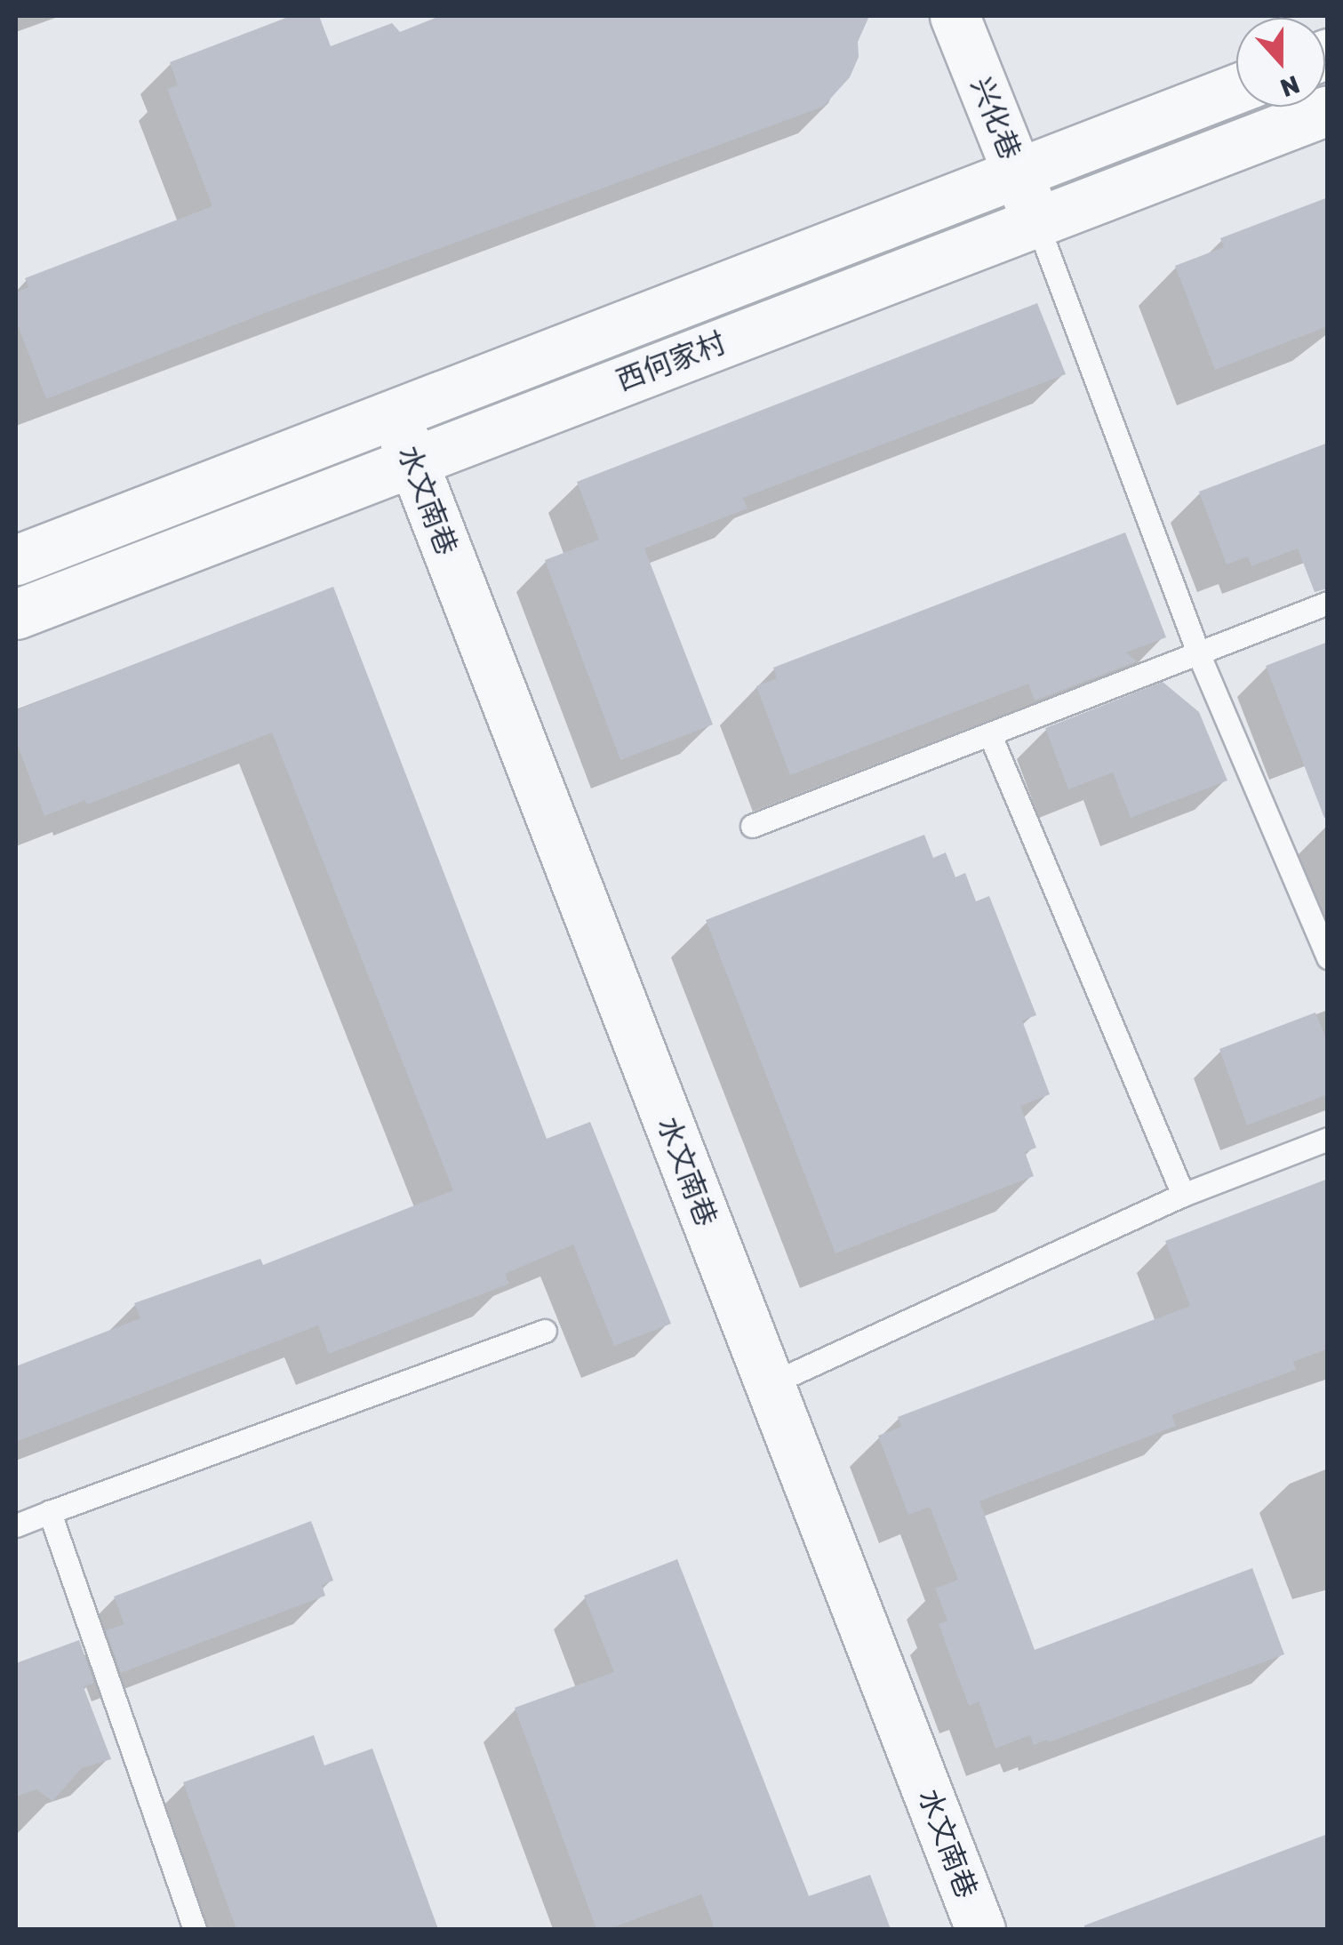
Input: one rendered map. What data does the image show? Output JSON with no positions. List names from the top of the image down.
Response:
{
  "streets": {
    "street": ["兴化巷", "西何家村", "水文南巷"]
  },
  "crossings": [
    ["兴化巷", "西何家村"],
    ["西何家村", "水文南巷"]
  ],
  "north": "bottom"
}
